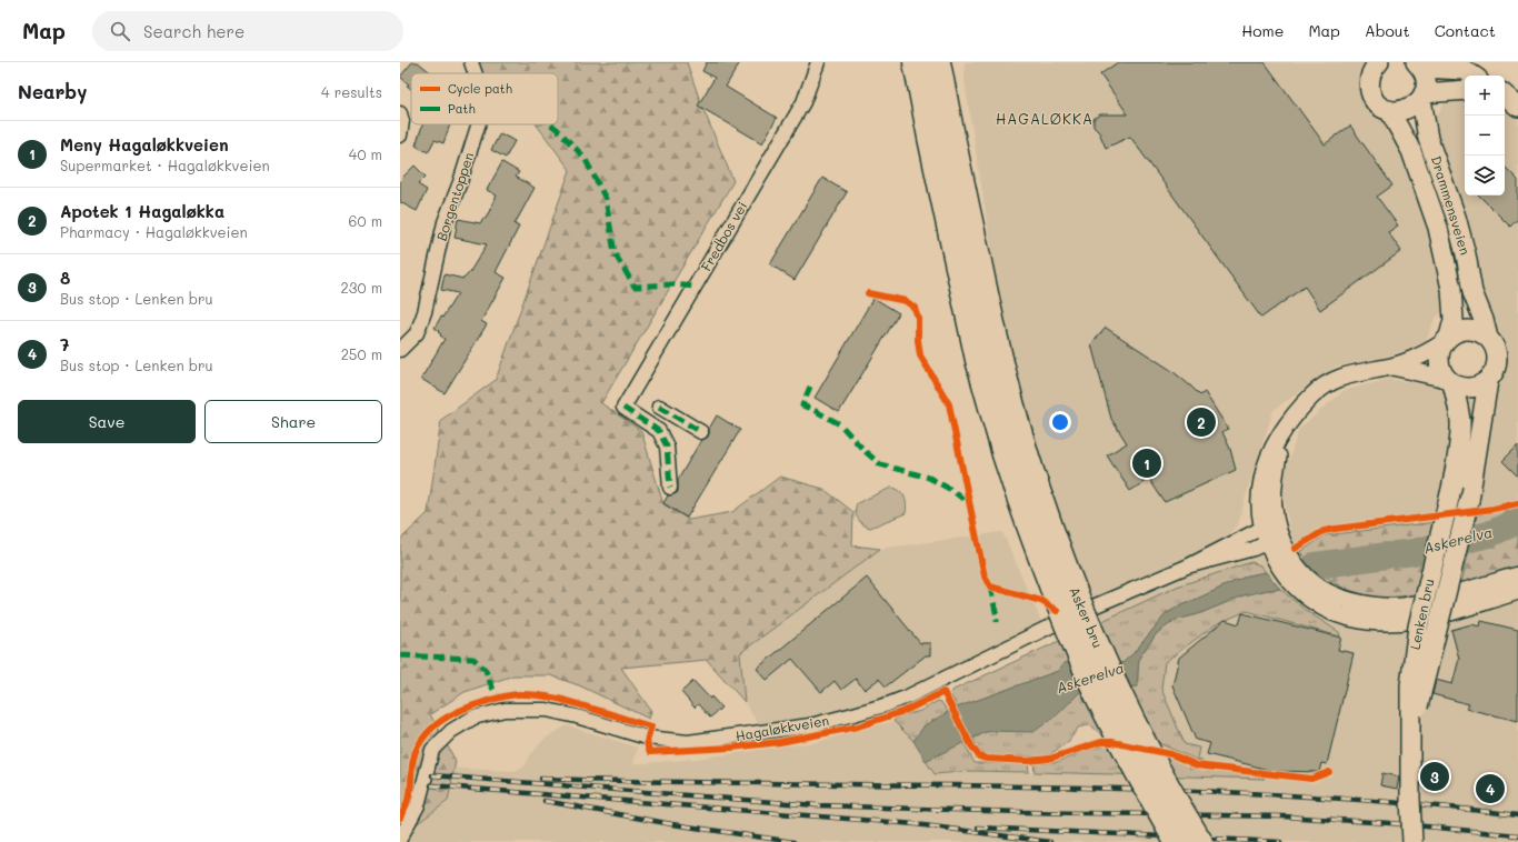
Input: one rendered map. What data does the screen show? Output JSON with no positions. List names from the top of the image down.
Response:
{
  "streets": {
    "highway": ["Asker bru"],
    "main road": ["Drammensveien", "Lenken bru"],
    "street": ["Borgentoppen", "Fredbos vei", "Hagaløkkveien"]
  },
  "crossings": [
    ["Drammensveien", "Lenken bru"]
  ],
  "districts": ["HAGALØKKA"],
  "water": ["Askerelva"],
  "legend": ["Cycle path", "Path"],
  "page": {
    "header": "Map",
    "search": "Search here",
    "nav": [
      "Home",
      "Map",
      "About",
      "Contact"
    ],
    "heading": ["Nearby", "4 results"],
    "map_buttons": ["+", "−"],
    "list": [
      {
        "mark": "1",
        "name": "Meny Hagaløkkveien",
        "note": "Supermarket · Hagaløkkveien",
        "value": "40 m"
      },
      {
        "mark": "2",
        "name": "Apotek 1 Hagaløkka",
        "note": "Pharmacy · Hagaløkkveien",
        "value": "60 m"
      },
      {
        "mark": "3",
        "name": "8",
        "note": "Bus stop · Lenken bru",
        "value": "230 m"
      },
      {
        "mark": "4",
        "name": "7",
        "note": "Bus stop · Lenken bru",
        "value": "250 m"
      }
    ],
    "buttons": ["Save", "Share"],
    "pins": [
      "2",
      "1",
      "3",
      "4"
    ]
  }
}
